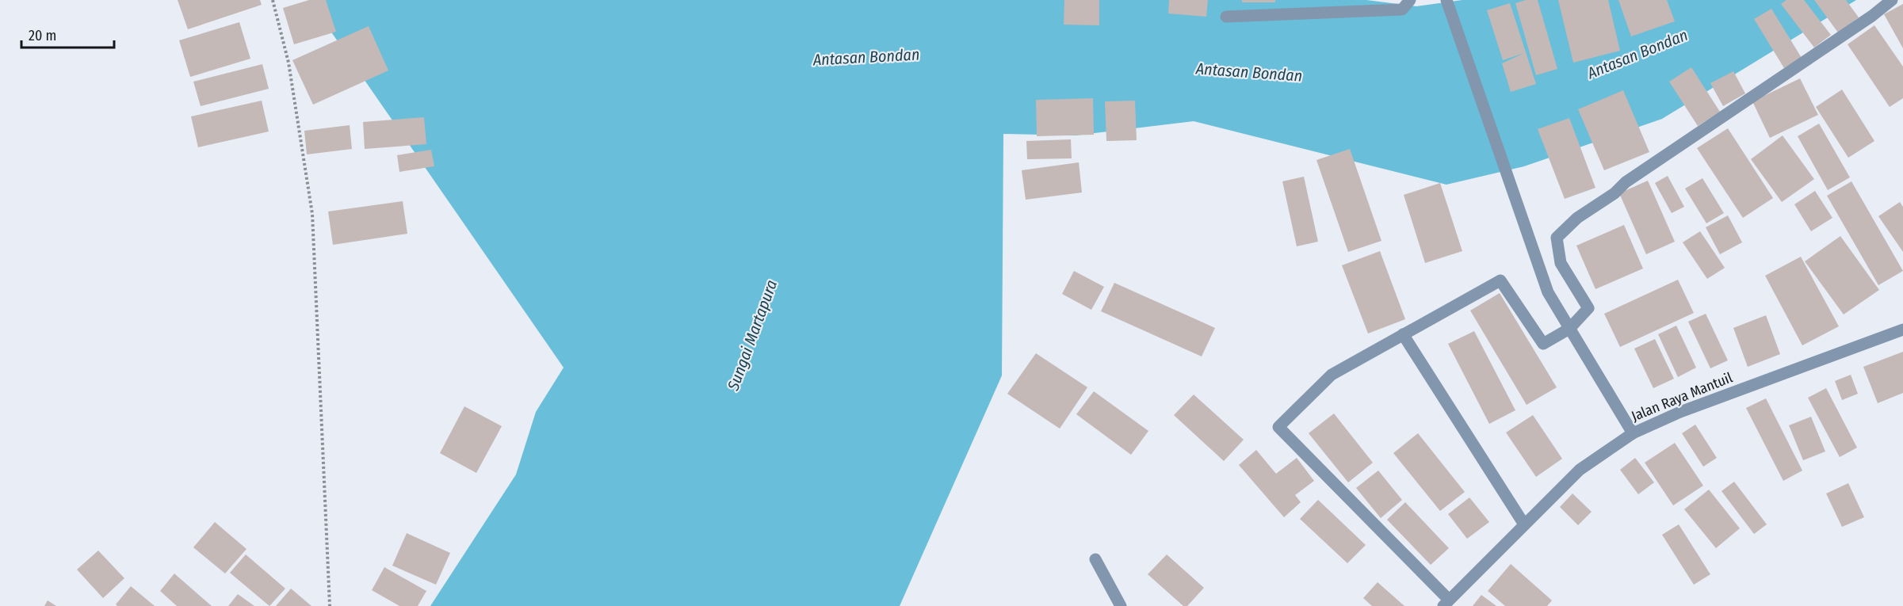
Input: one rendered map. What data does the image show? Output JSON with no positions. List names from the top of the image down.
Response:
{
  "streets": {
    "street": ["Jalan Raya Mantuil"]
  },
  "water": ["Antasan Bondan", "Sungai Martapura"],
  "scale_bar": "20 m"
}
